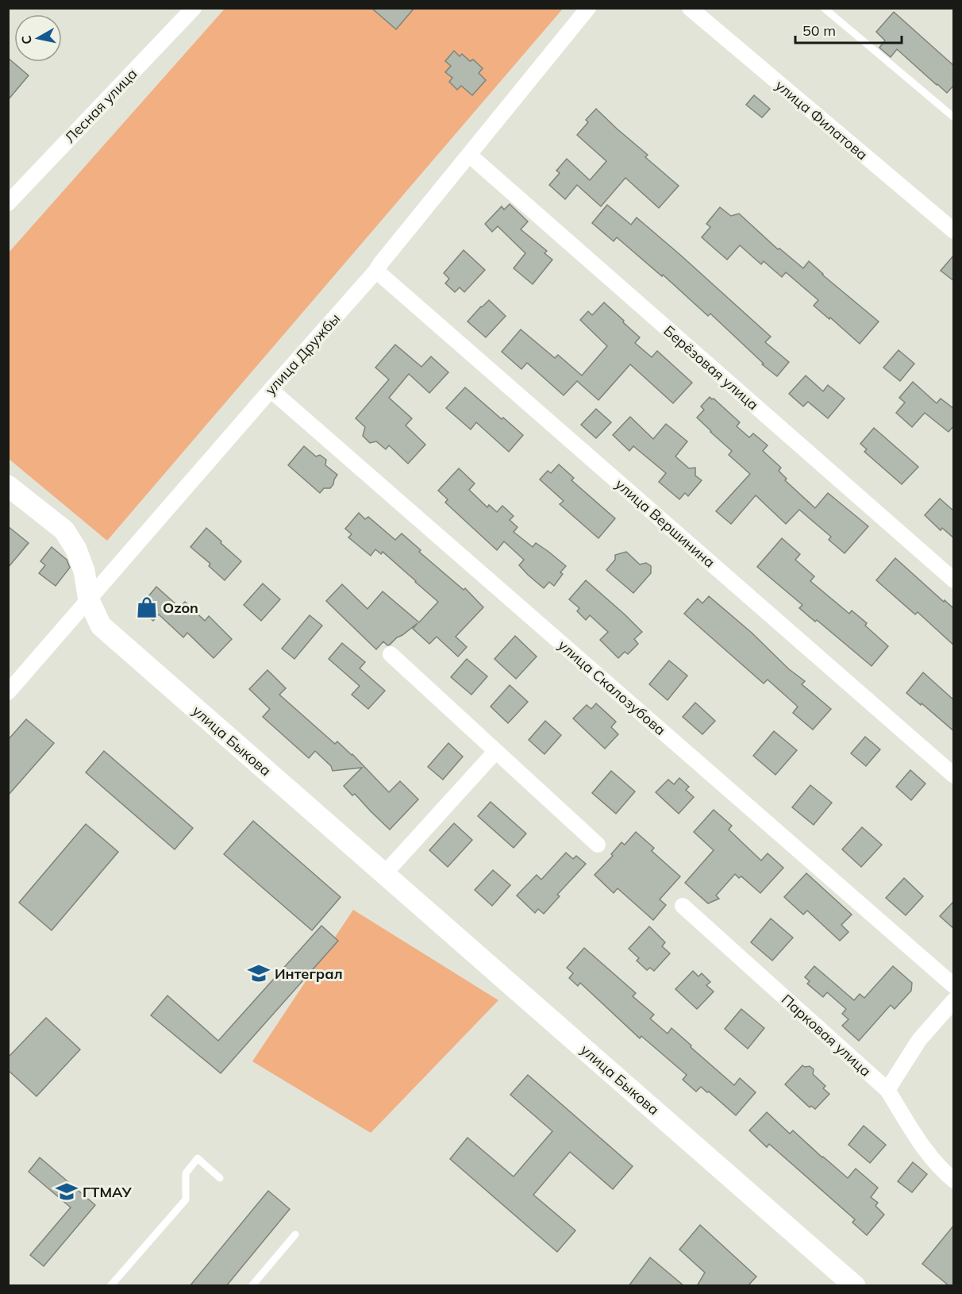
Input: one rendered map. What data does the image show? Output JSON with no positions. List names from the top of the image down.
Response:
{
  "streets": {
    "street": [
      "Лесная улица",
      "улица Филатова",
      "улица Дружбы",
      "Берёзовая улица",
      "улица Вершинина",
      "улица Скалозубова",
      "улица Быкова",
      "Парковая улица"
    ]
  },
  "crossings": [
    ["улица Дружбы", "Берёзовая улица"],
    ["улица Дружбы", "улица Вершинина"],
    ["улица Дружбы", "улица Скалозубова"],
    ["улица Дружбы", "улица Быкова"]
  ],
  "places": {
    "shop": ["Ozon"],
    "school or university": ["Интеграл", "ГТМАУ"]
  },
  "scale_bar": "50 m",
  "north": "left"
}
